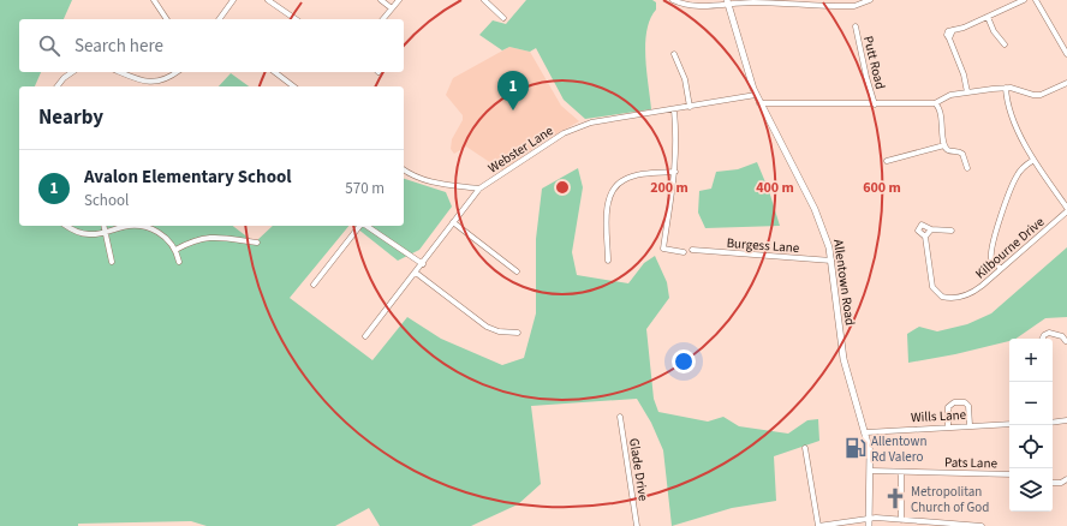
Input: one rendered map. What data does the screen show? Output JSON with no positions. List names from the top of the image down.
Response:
{
  "streets": {
    "main road": ["Allentown Road"],
    "street": [
      "Putt Road",
      "Webster Lane",
      "Burgess Lane",
      "Kilbourne Drive",
      "Wills Lane",
      "Pats Lane",
      "Glade Drive"
    ]
  },
  "crossings": [
    ["Webster Lane", "Allentown Road"],
    ["Burgess Lane", "Allentown Road"],
    ["Allentown Road", "Wills Lane"],
    ["Allentown Road", "Pats Lane"]
  ],
  "places": {
    "fuel station": ["Allentown Rd Valero"],
    "church": ["Metropolitan Church of God"]
  },
  "page": {
    "search": "Search here",
    "pins": "1",
    "heading": "Nearby",
    "list": [
      {
        "mark": "1",
        "name": "Avalon Elementary School",
        "note": "School",
        "value": "570 m"
      }
    ],
    "map_buttons": ["+", "−"]
  },
  "rings": ["200 m", "400 m", "600 m"]
}
